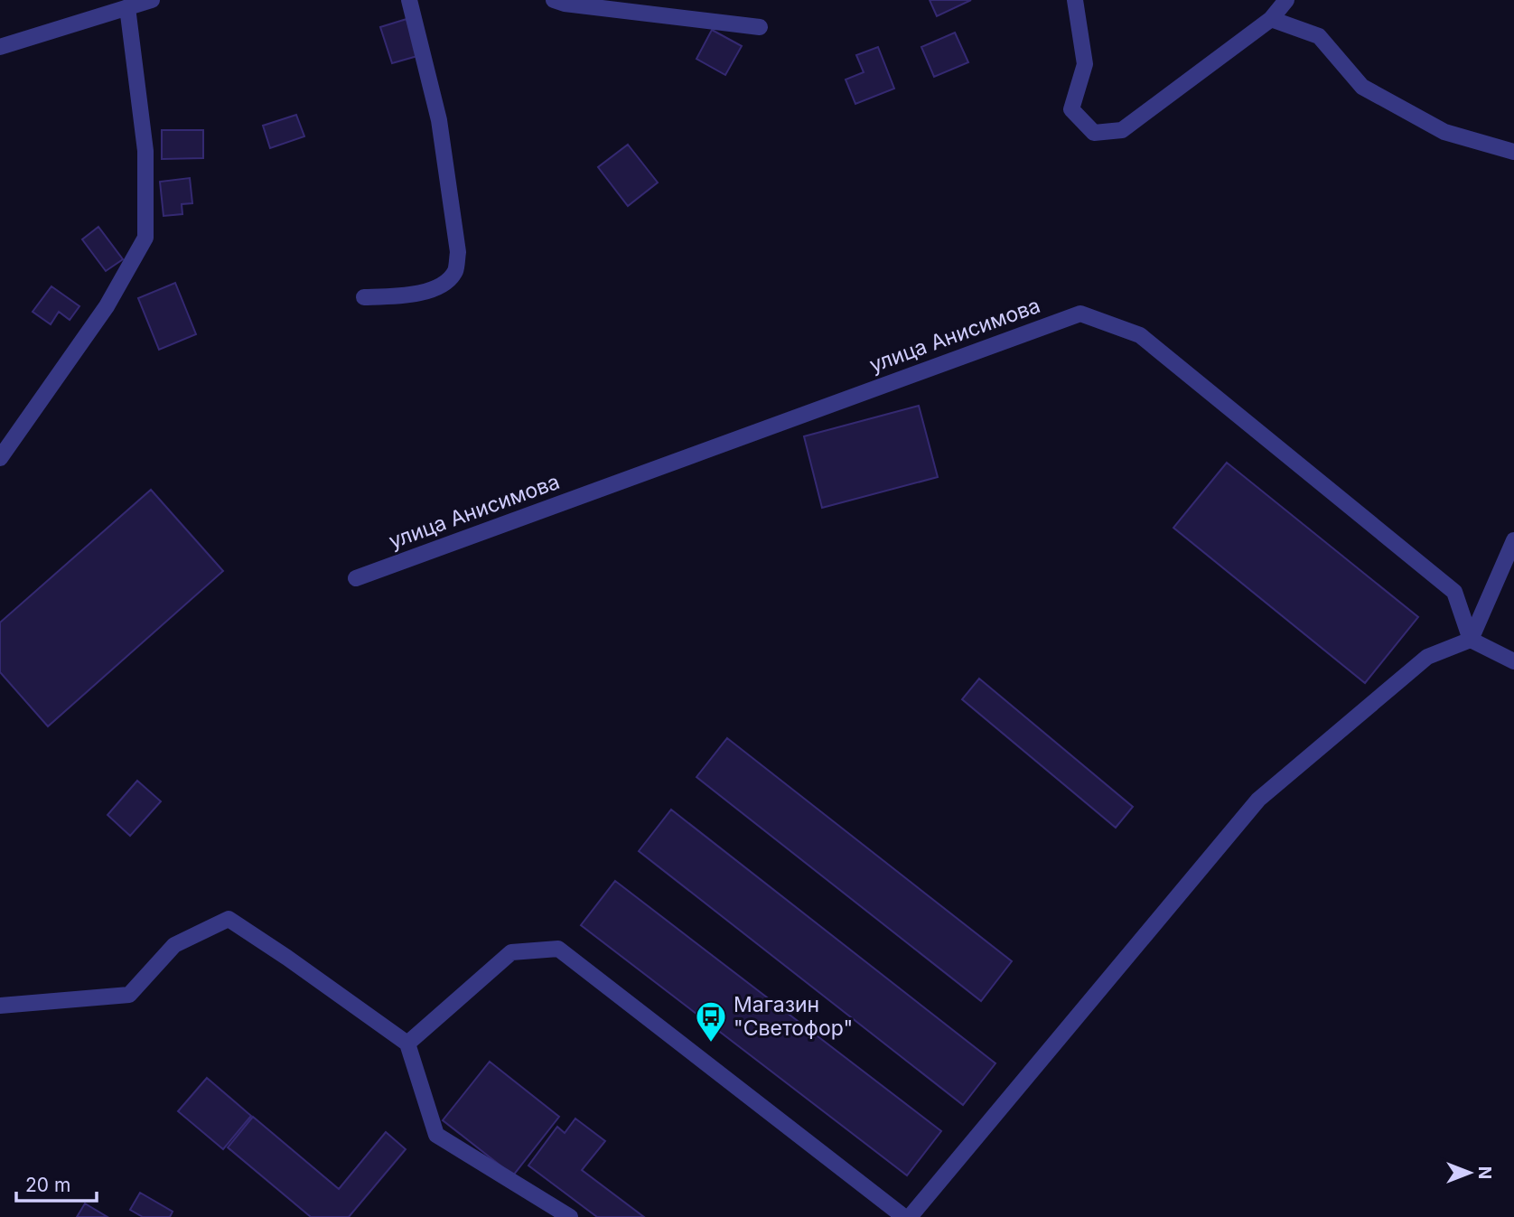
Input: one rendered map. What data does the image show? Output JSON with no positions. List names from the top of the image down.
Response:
{
  "streets": {
    "street": ["улица Анисимова"]
  },
  "places": {
    "bus stop": ["Магазин \"Светофор\""]
  },
  "scale_bar": "20 m",
  "north": "right"
}
